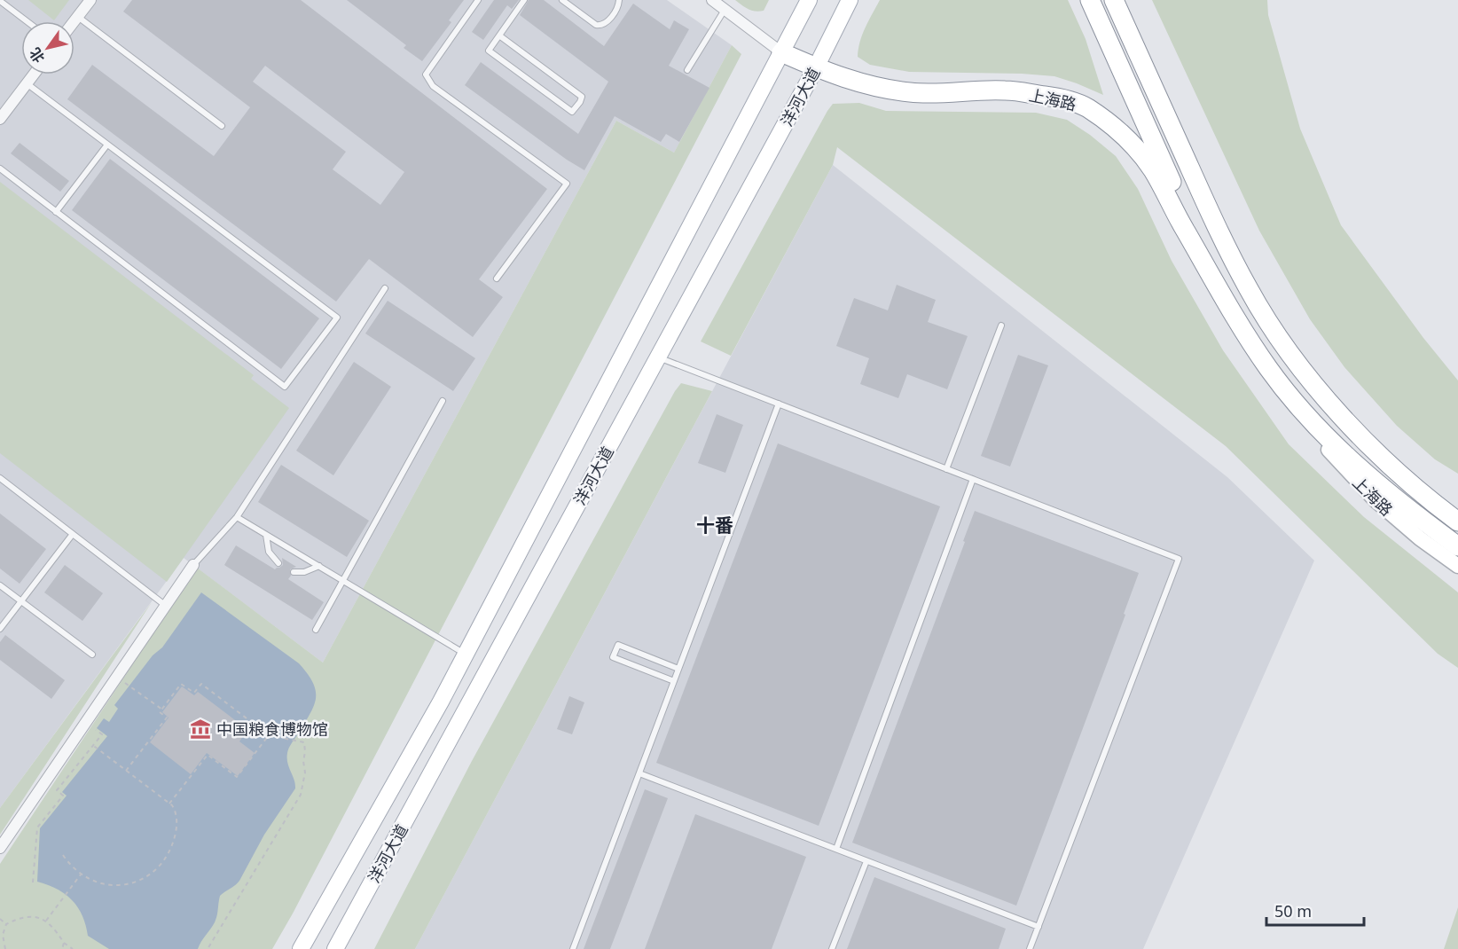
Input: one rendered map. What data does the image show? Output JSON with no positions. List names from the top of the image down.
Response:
{
  "streets": {
    "highway": ["上海路"],
    "main road": ["洋河大道"]
  },
  "crossings": [
    ["洋河大道", "上海路"]
  ],
  "districts": ["十番"],
  "places": {
    "museum": ["中国粮食博物馆"]
  },
  "scale_bar": "50 m",
  "north": "bottom left"
}
